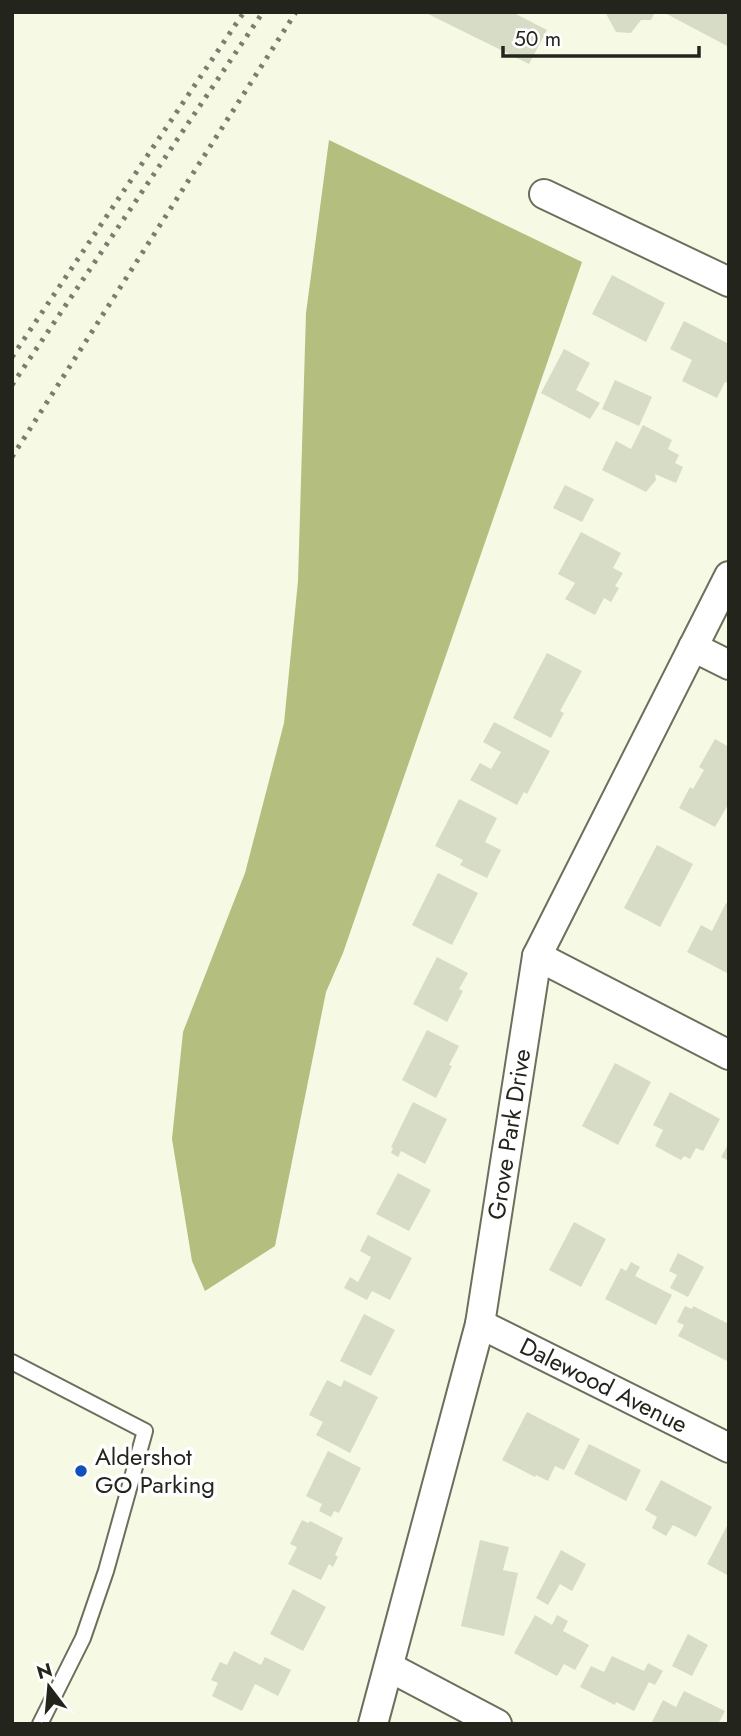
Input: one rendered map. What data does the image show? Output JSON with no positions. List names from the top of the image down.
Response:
{
  "streets": {
    "street": ["Grove Park Drive", "Dalewood Avenue"]
  },
  "crossings": [
    ["Grove Park Drive", "Dalewood Avenue"]
  ],
  "places": ["Aldershot GO Parking"],
  "scale_bar": "50 m",
  "north": "top"
}
